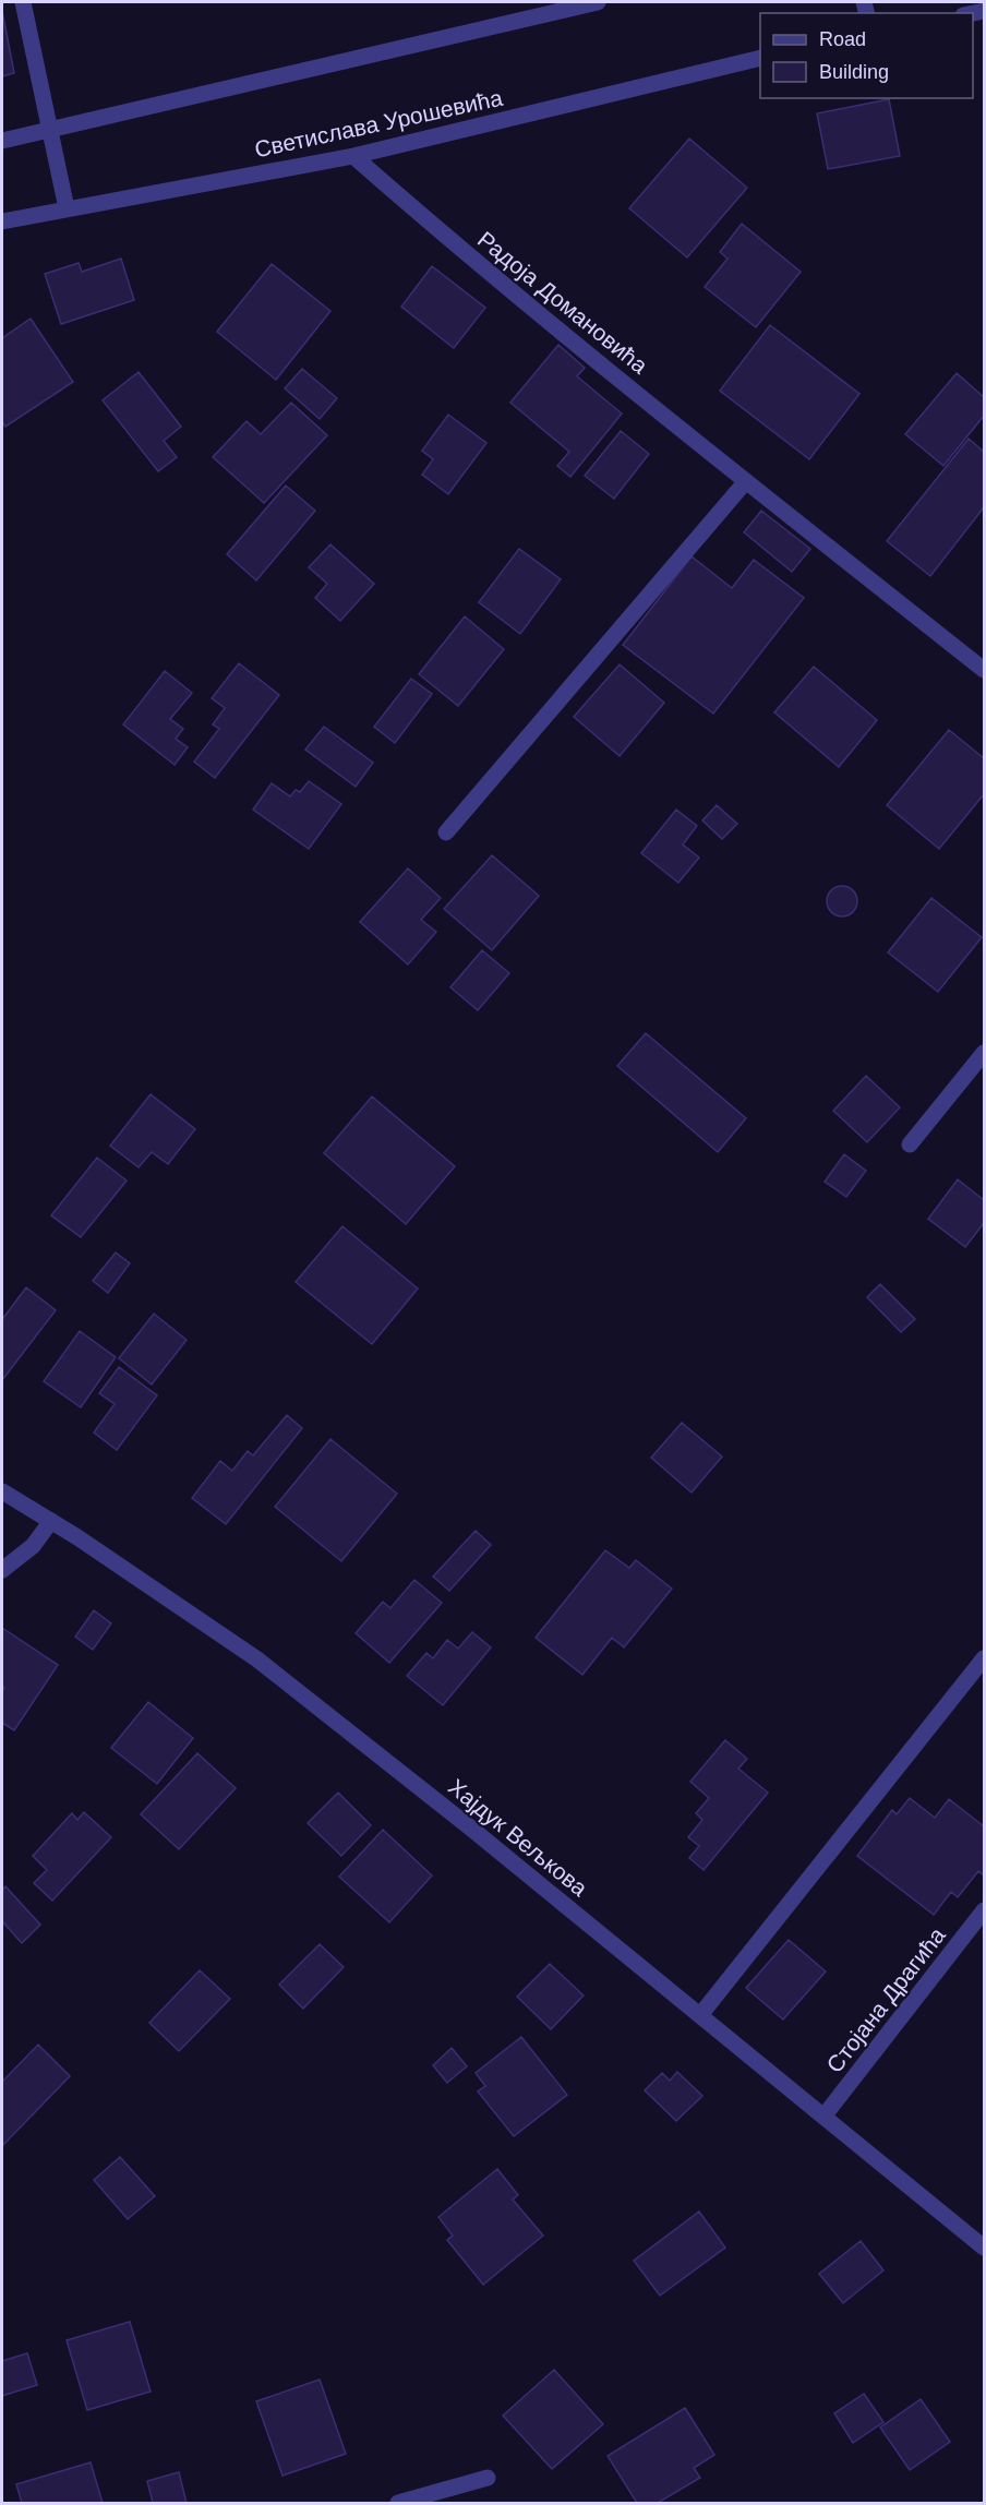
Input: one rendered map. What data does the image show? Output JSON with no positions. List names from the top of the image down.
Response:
{
  "streets": {
    "street": [
      "Светислава Урошевића",
      "Радоја Домановића",
      "Хајдук Вељкова",
      "Стојана Драгића"
    ]
  },
  "crossings": [
    ["Светислава Урошевића", "Радоја Домановића"],
    ["Хајдук Вељкова", "Стојана Драгића"]
  ],
  "legend": ["Road", "Building"]
}
